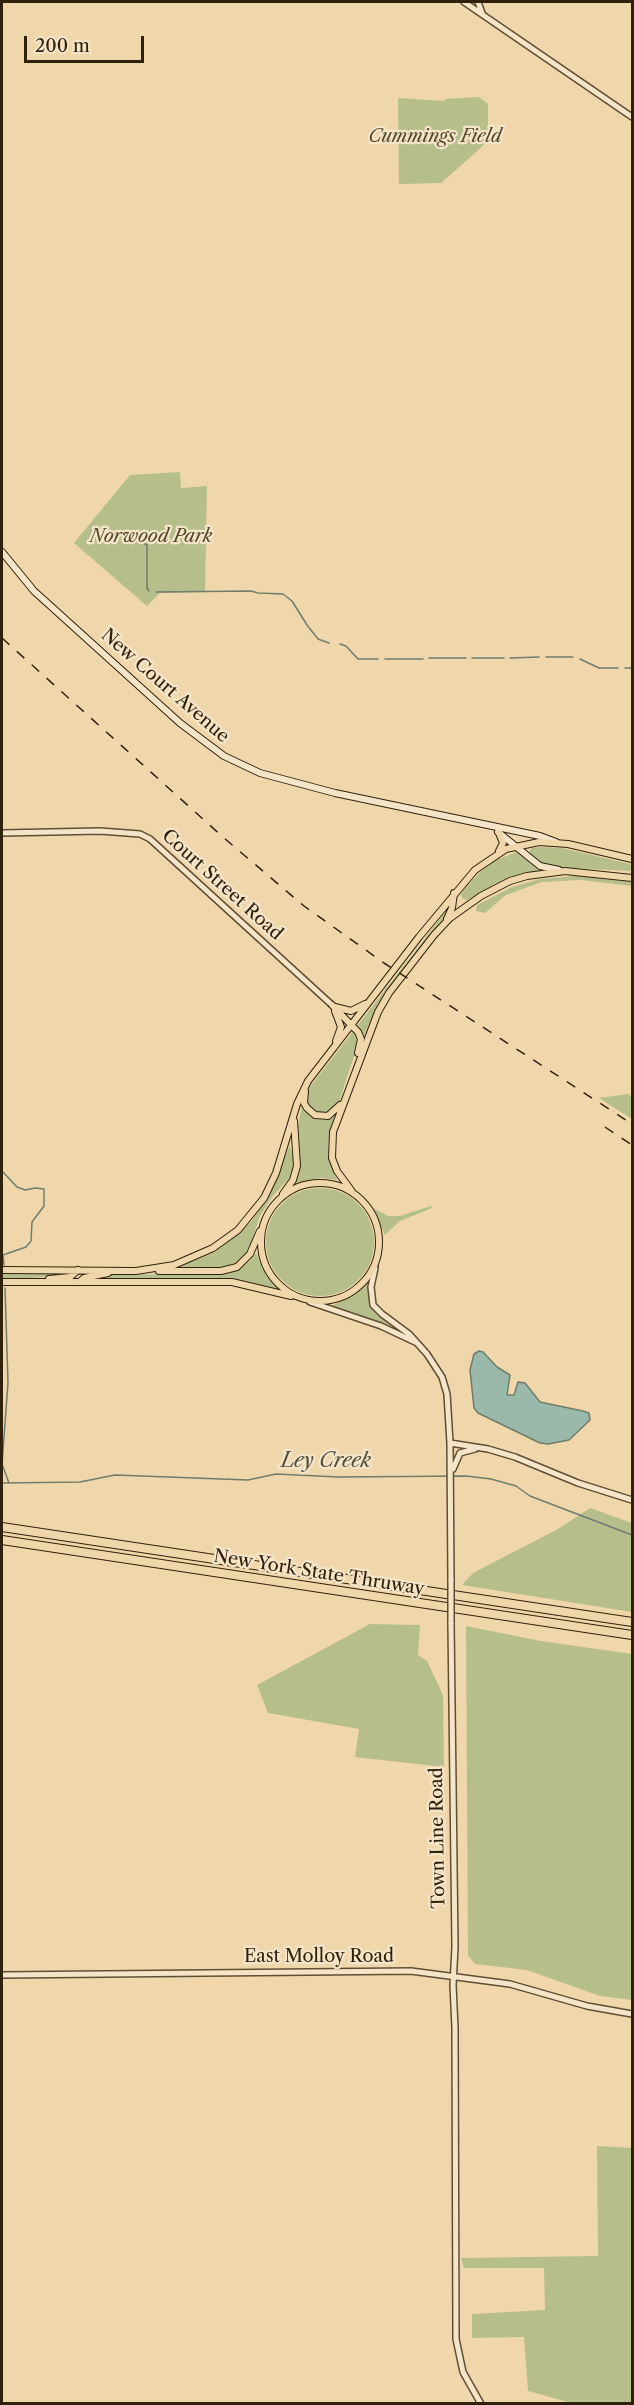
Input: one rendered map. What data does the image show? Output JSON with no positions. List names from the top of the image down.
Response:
{
  "streets": {
    "highway": ["New York State Thruway"],
    "main road": ["New Court Avenue"],
    "street": ["Court Street Road", "Town Line Road", "East Molloy Road"]
  },
  "crossings": [
    ["Town Line Road", "East Molloy Road"]
  ],
  "water": ["Ley Creek"],
  "parks": ["Cummings Field", "Norwood Park"],
  "scale_bar": "200 m"
}
